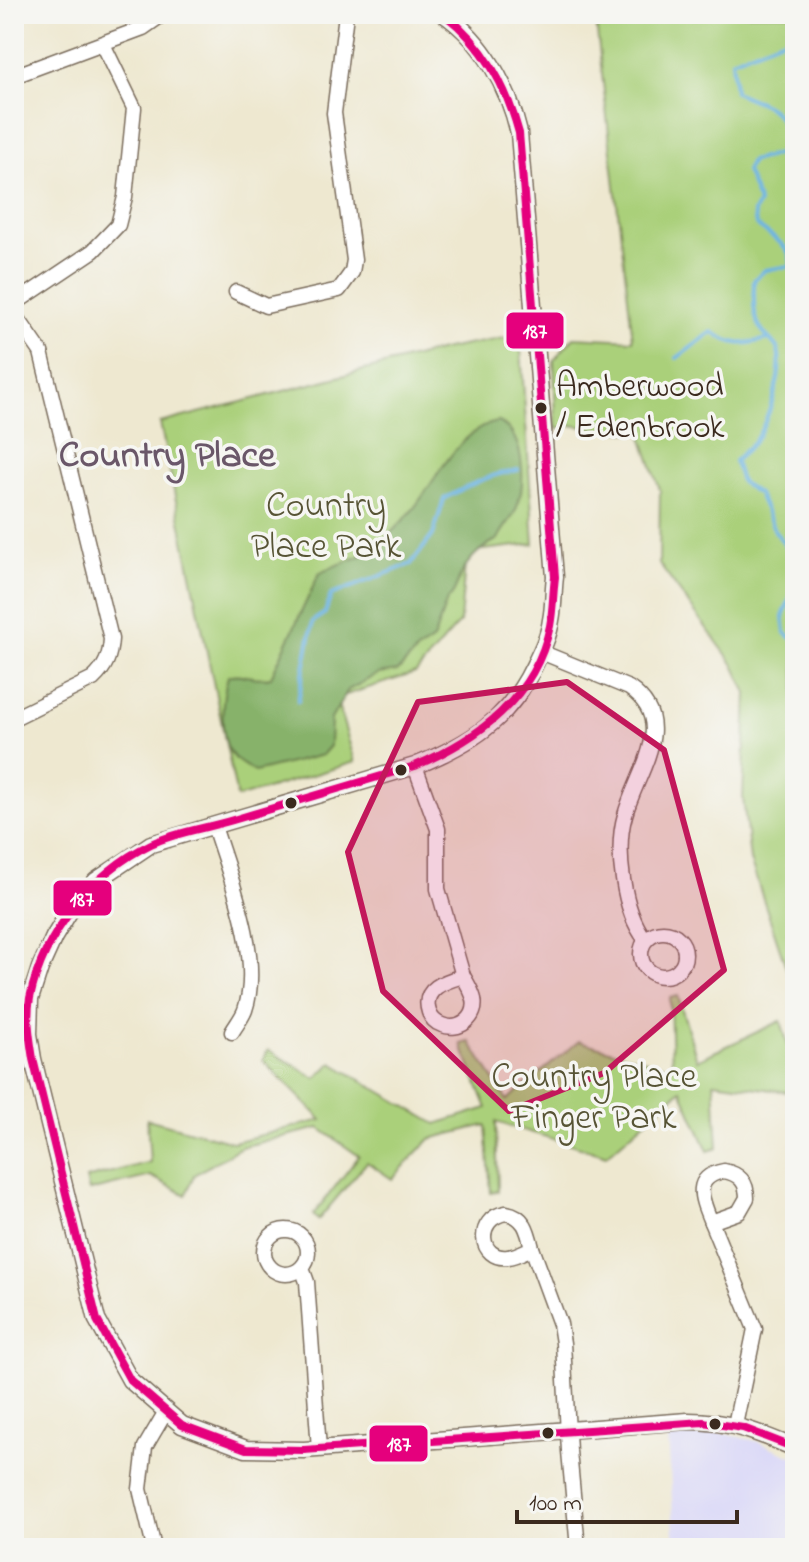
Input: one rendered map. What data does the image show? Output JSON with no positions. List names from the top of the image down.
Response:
{
  "districts": ["Country Place"],
  "parks": ["Country Place Park", "Country Place Finger Park"],
  "places": ["Amberwood / Edenbrook"],
  "lines": ["transit line 187"],
  "scale_bar": "100 m"
}
